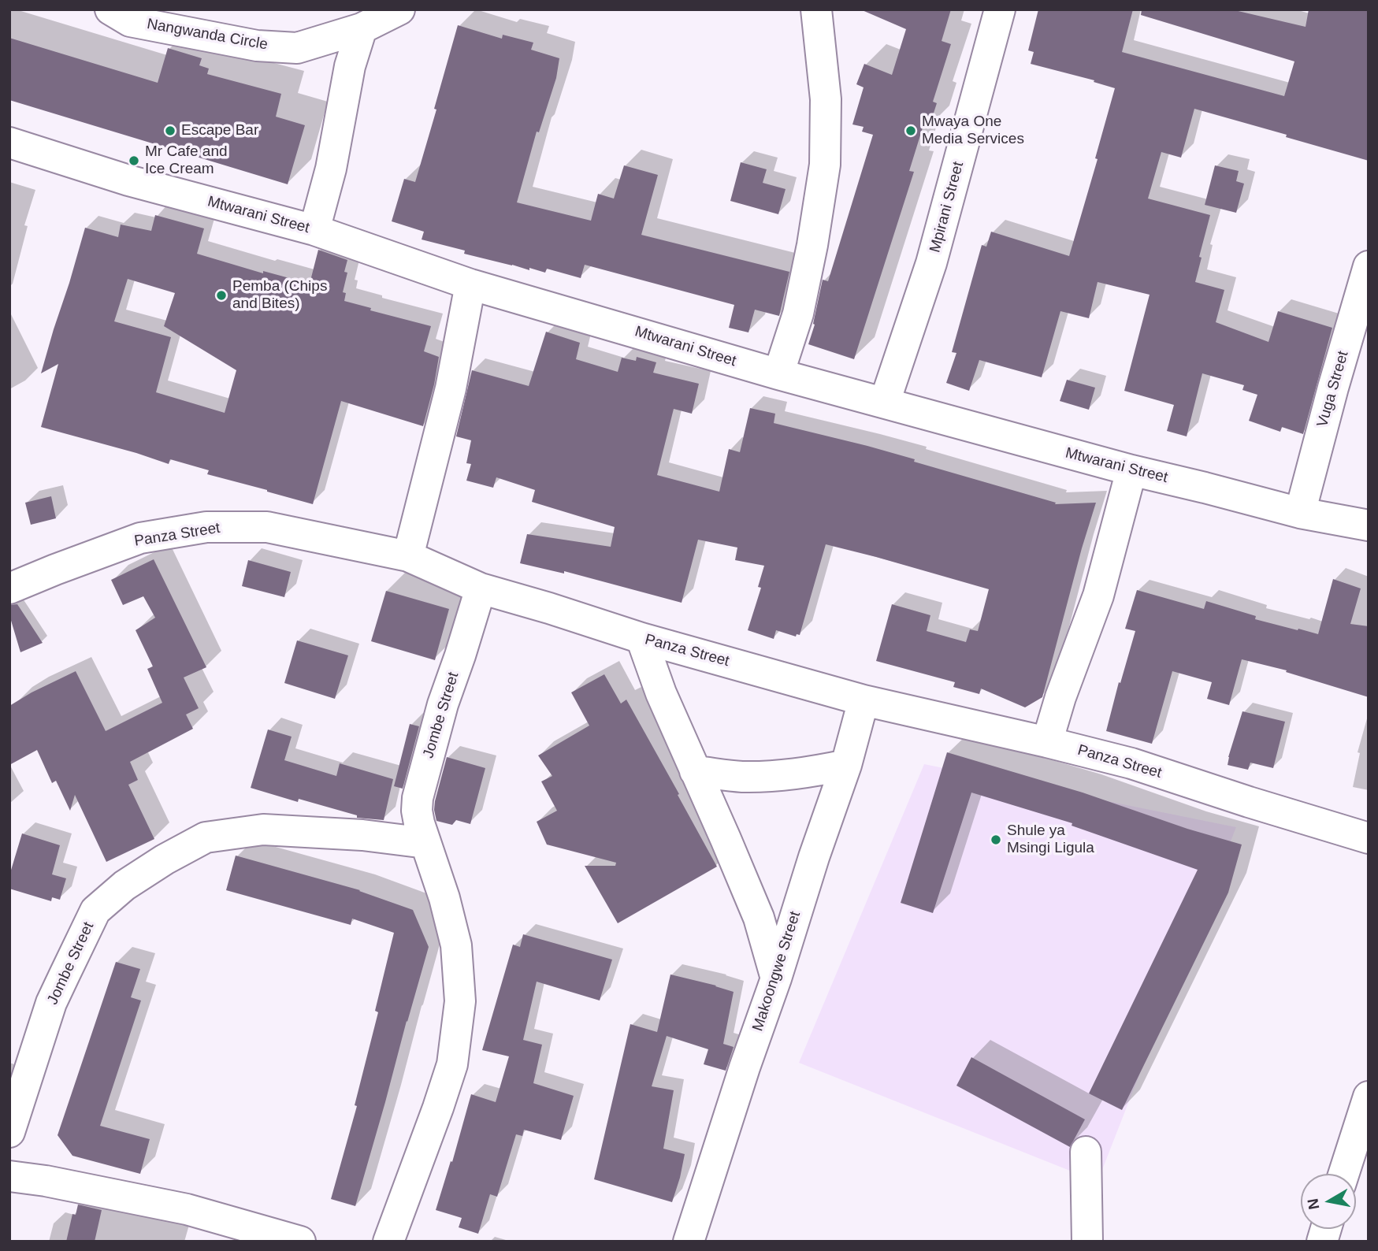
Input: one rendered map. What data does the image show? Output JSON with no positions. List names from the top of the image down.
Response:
{
  "streets": {
    "street": [
      "Nangwanda Circle",
      "Mpirani Street",
      "Mtwarani Street",
      "Vuga Street",
      "Panza Street",
      "Jombe Street",
      "Makoongwe Street"
    ]
  },
  "crossings": [
    ["Mpirani Street", "Mtwarani Street"],
    ["Mtwarani Street", "Vuga Street"],
    ["Panza Street", "Jombe Street"],
    ["Panza Street", "Makoongwe Street"]
  ],
  "places": [
    "Escape Bar",
    "Mwaya One Media Services",
    "Mr Cafe and Ice Cream",
    "Pemba (Chips and Bites)",
    "Shule ya Msingi Ligula"
  ],
  "north": "left"
}
